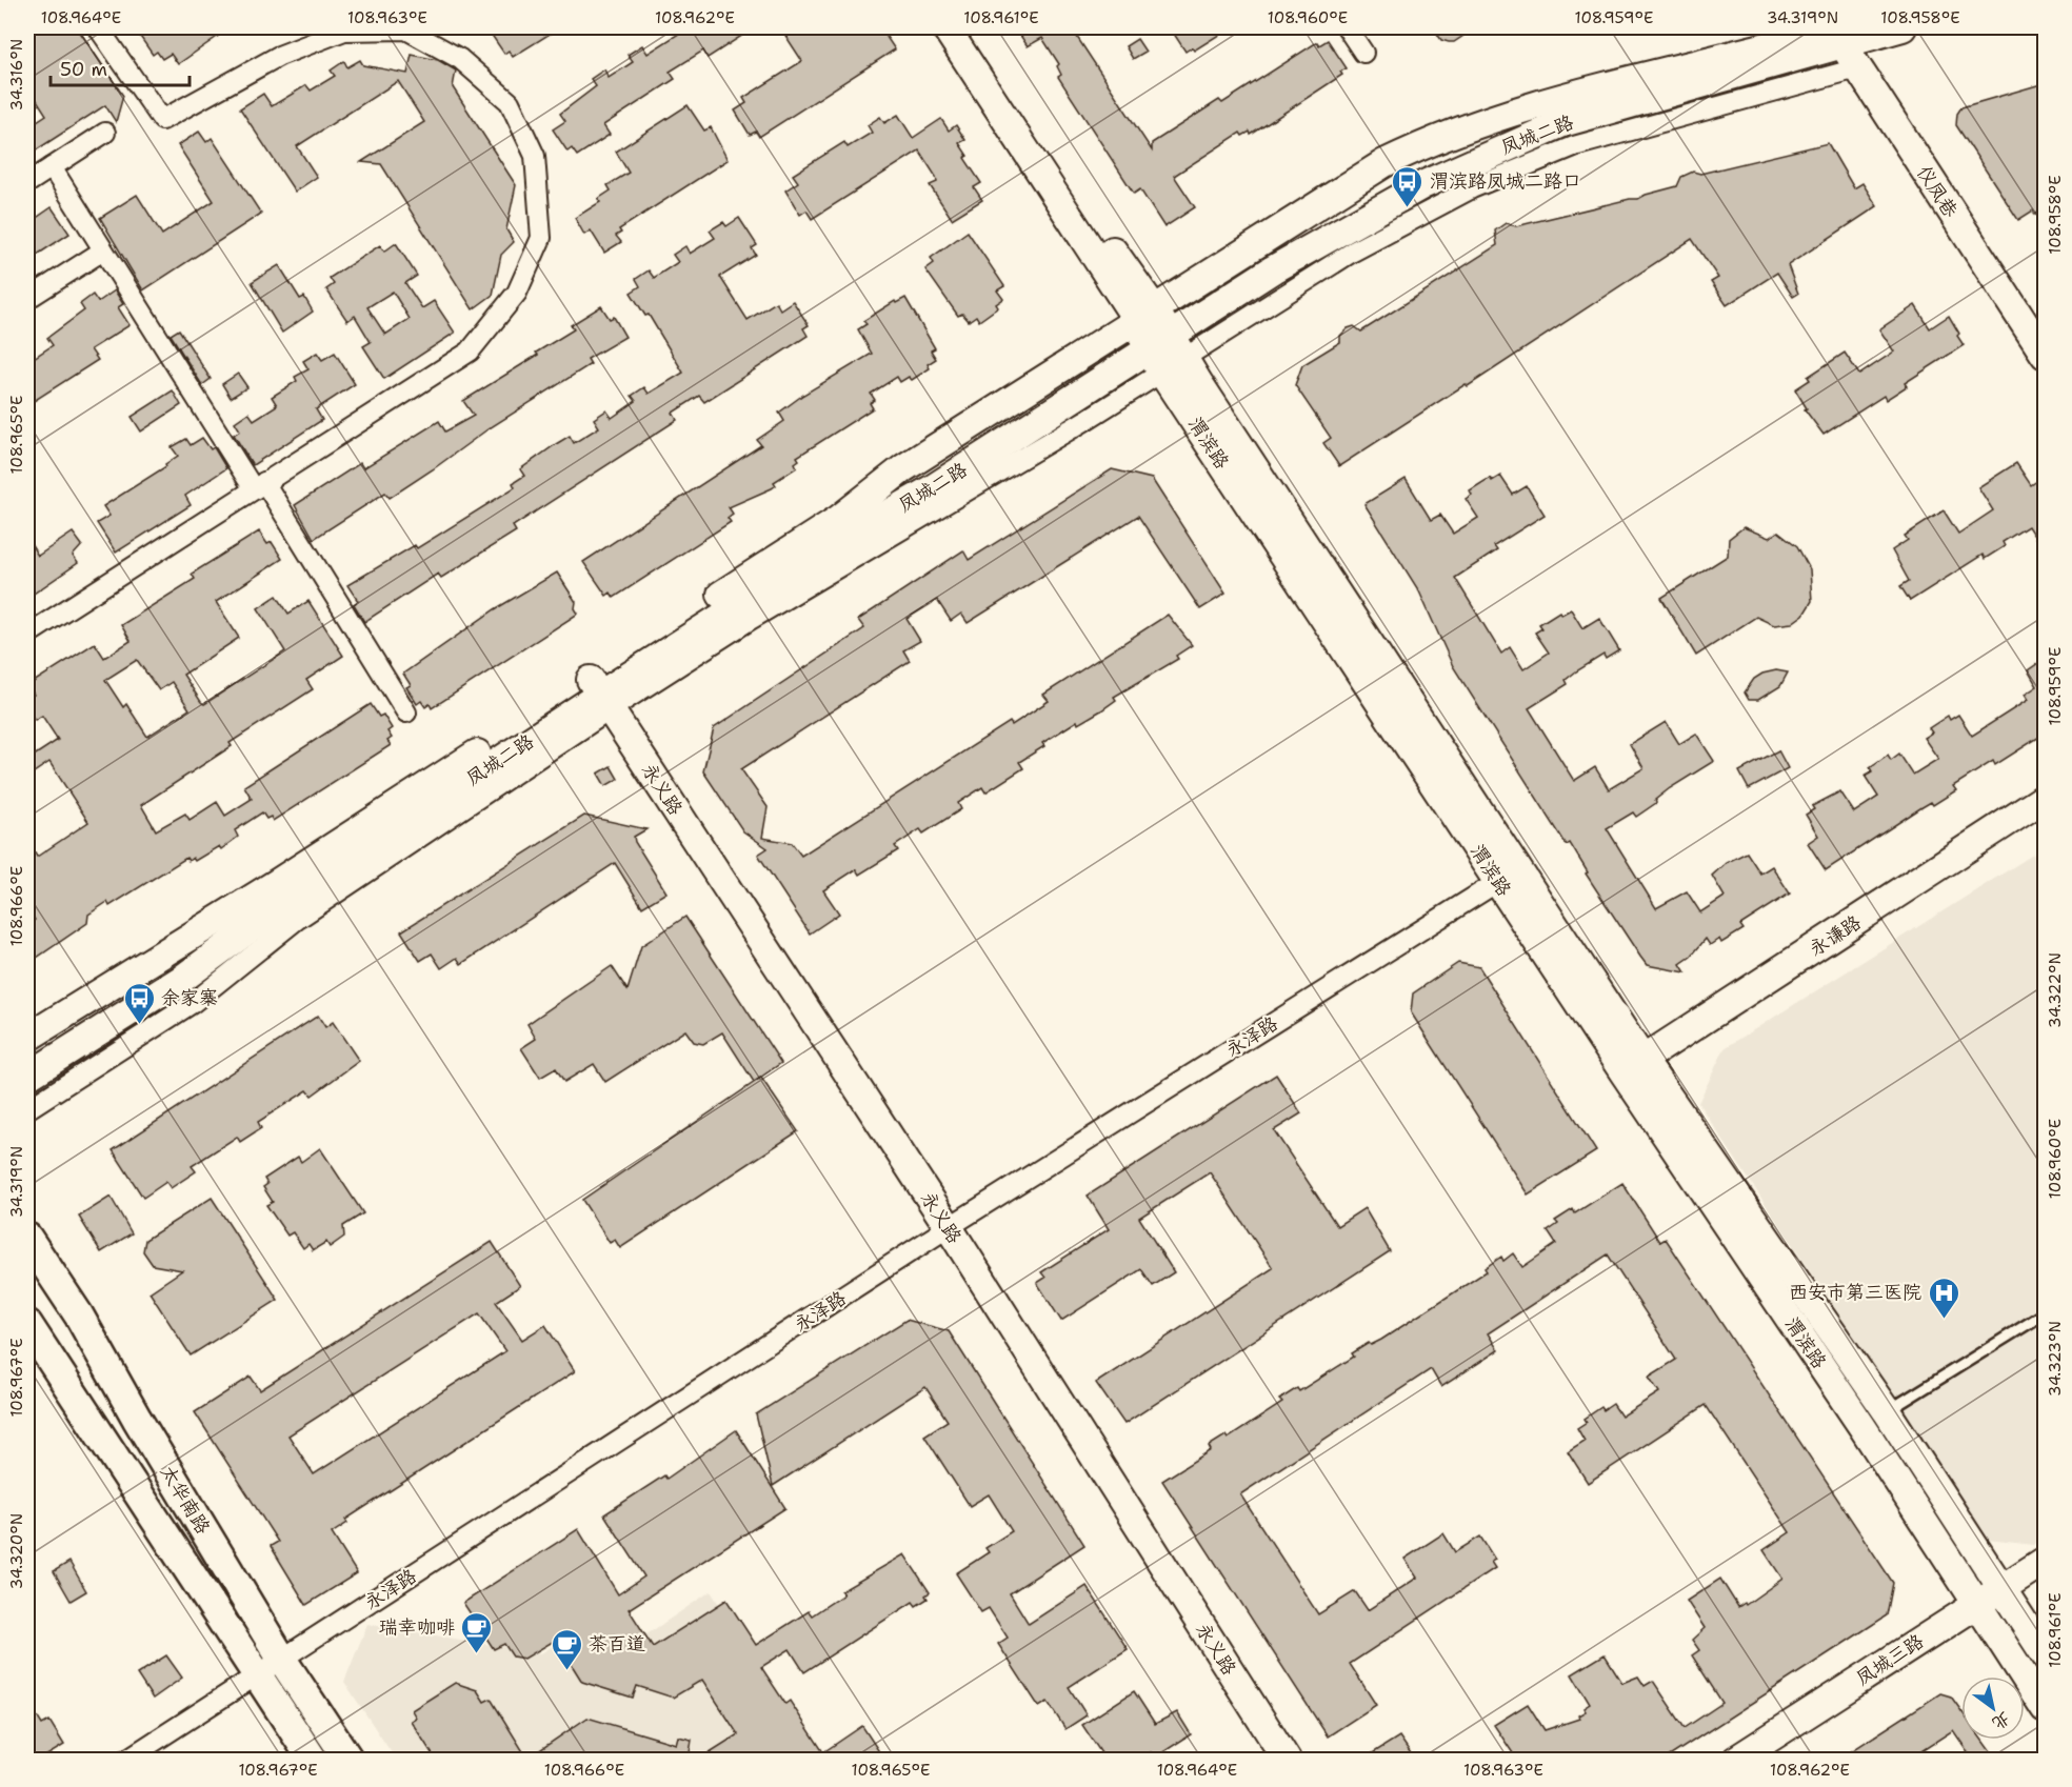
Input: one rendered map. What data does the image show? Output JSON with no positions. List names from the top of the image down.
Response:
{
  "streets": {
    "main road": ["太华南路"],
    "street": [
      "凤城二路",
      "仪凤巷",
      "渭滨路",
      "永义路",
      "永谦路",
      "永泽路",
      "凤城三路"
    ]
  },
  "crossings": [
    ["凤城二路", "仪凤巷"],
    ["凤城二路", "渭滨路"],
    ["凤城二路", "永义路"],
    ["渭滨路", "永谦路"],
    ["渭滨路", "永泽路"],
    ["渭滨路", "凤城三路"],
    ["永义路", "永泽路"],
    ["永泽路", "太华南路"]
  ],
  "places": {
    "bus stop": ["渭滨路凤城二路口", "余家寨"],
    "hospital": ["西安市第三医院"],
    "cafe": ["瑞幸咖啡", "茶百道"]
  },
  "scale_bar": "50 m",
  "north": "bottom right",
  "coordinates": [
    "108.964°E",
    "108.963°E",
    "108.962°E",
    "108.961°E",
    "108.960°E",
    "108.959°E",
    "34.319°N",
    "108.958°E",
    "34.316°N",
    "108.965°E",
    "108.966°E",
    "34.322°N",
    "34.323°N",
    "108.967°E",
    "34.320°N"
  ]
}
